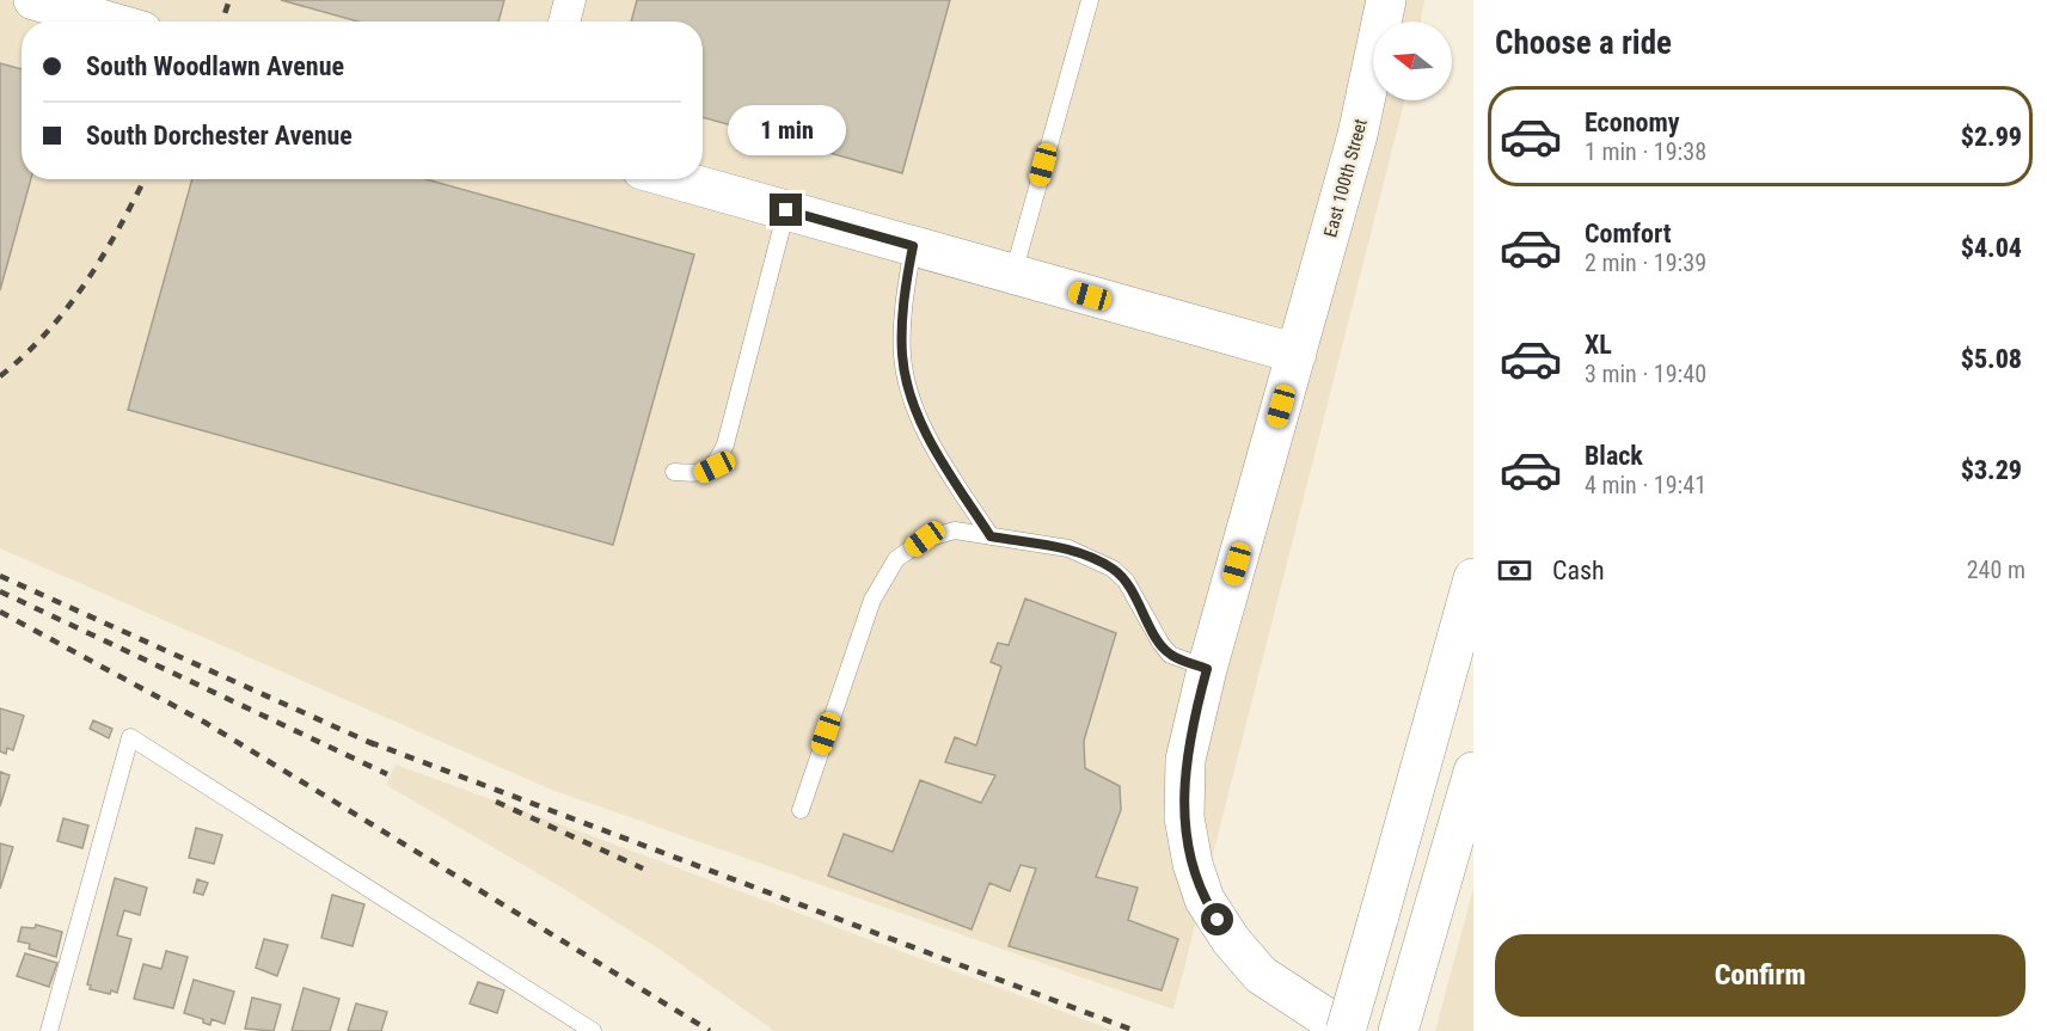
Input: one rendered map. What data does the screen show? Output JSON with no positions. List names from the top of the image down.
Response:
{
  "streets": {
    "main road": ["East 100th Street"]
  },
  "north": "left",
  "page": {
    "heading": "Choose a ride",
    "banner": ["South Woodlawn Avenue", "South Dorchester Avenue"],
    "list": [
      {
        "name": "Economy",
        "note": "1 min · 19:38",
        "value": "$2.99"
      },
      {
        "name": "Comfort",
        "note": "2 min · 19:39",
        "value": "$4.04"
      },
      {
        "name": "XL",
        "note": "3 min · 19:40",
        "value": "$5.08"
      },
      {
        "name": "Black",
        "note": "4 min · 19:41",
        "value": "$3.29"
      }
    ],
    "bubble": "1 min",
    "pay": ["Cash", "240 m"],
    "buttons": "Confirm"
  }
}
